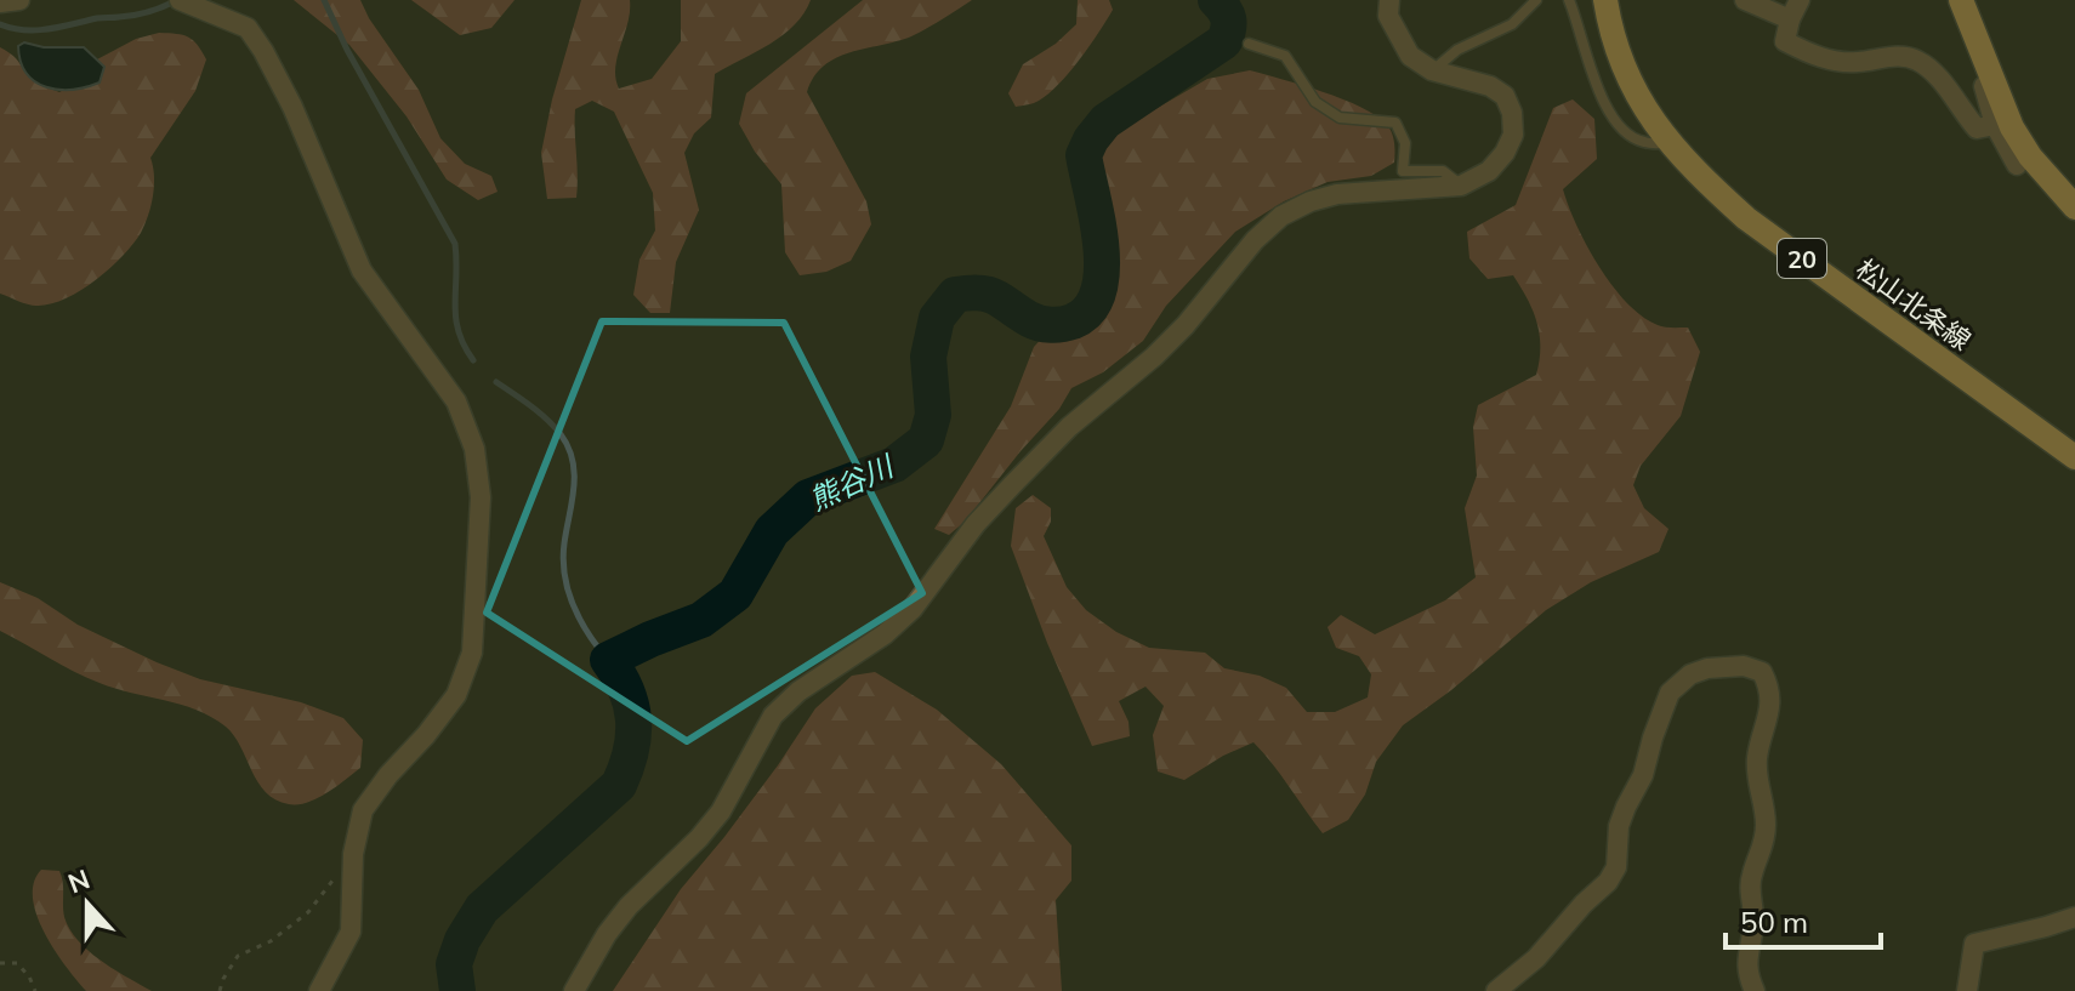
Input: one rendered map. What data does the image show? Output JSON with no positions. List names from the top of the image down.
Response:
{
  "streets": {
    "main road": ["20", "松山北条線"]
  },
  "water": ["熊谷川"],
  "scale_bar": "50 m",
  "north": "top"
}
